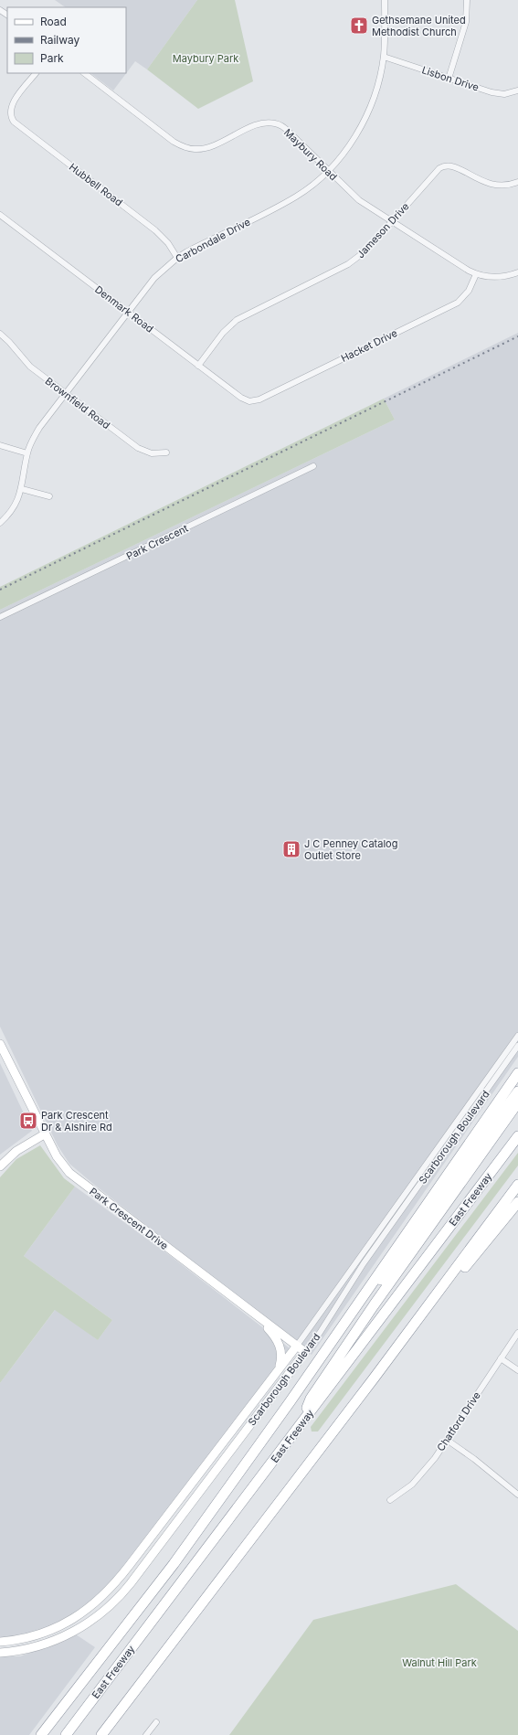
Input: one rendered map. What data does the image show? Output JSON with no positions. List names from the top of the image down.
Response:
{
  "streets": {
    "highway": ["East Freeway"],
    "street": [
      "Lisbon Drive",
      "Maybury Road",
      "Hubbell Road",
      "Jameson Drive",
      "Carbondale Drive",
      "Denmark Road",
      "Hacket Drive",
      "Brownfield Road",
      "Park Crescent",
      "Scarborough Boulevard",
      "Park Crescent Drive",
      "Chatford Drive"
    ]
  },
  "crossings": [
    ["Lisbon Drive", "Carbondale Drive"],
    ["Maybury Road", "Jameson Drive"],
    ["Maybury Road", "Carbondale Drive"],
    ["Maybury Road", "Hacket Drive"],
    ["Hubbell Road", "Carbondale Drive"],
    ["Jameson Drive", "Denmark Road"],
    ["Carbondale Drive", "Denmark Road"],
    ["Carbondale Drive", "Brownfield Road"],
    ["Denmark Road", "Hacket Drive"],
    ["Scarborough Boulevard", "Park Crescent Drive"]
  ],
  "parks": ["Maybury Park", "Walnut Hill Park"],
  "places": {
    "church": ["Gethsemane United Methodist Church"],
    "building": ["J C Penney Catalog Outlet Store"],
    "bus stop": ["Park Crescent Dr & Alshire Rd"]
  },
  "legend": ["Road", "Railway", "Park"]
}
